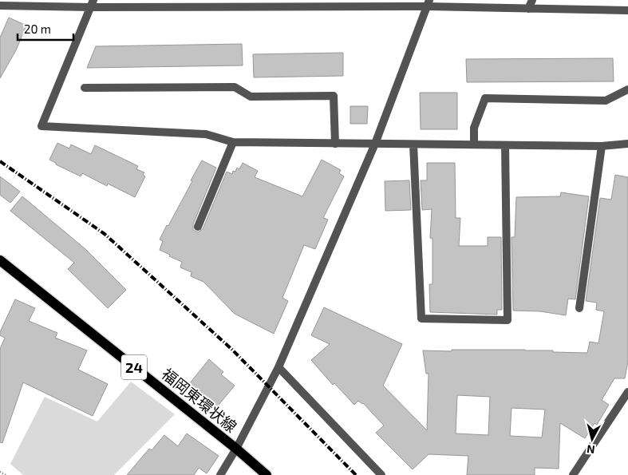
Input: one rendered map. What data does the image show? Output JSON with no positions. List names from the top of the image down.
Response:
{
  "streets": {
    "main road": ["24", "福岡東環状線"]
  },
  "scale_bar": "20 m",
  "north": "bottom"
}
